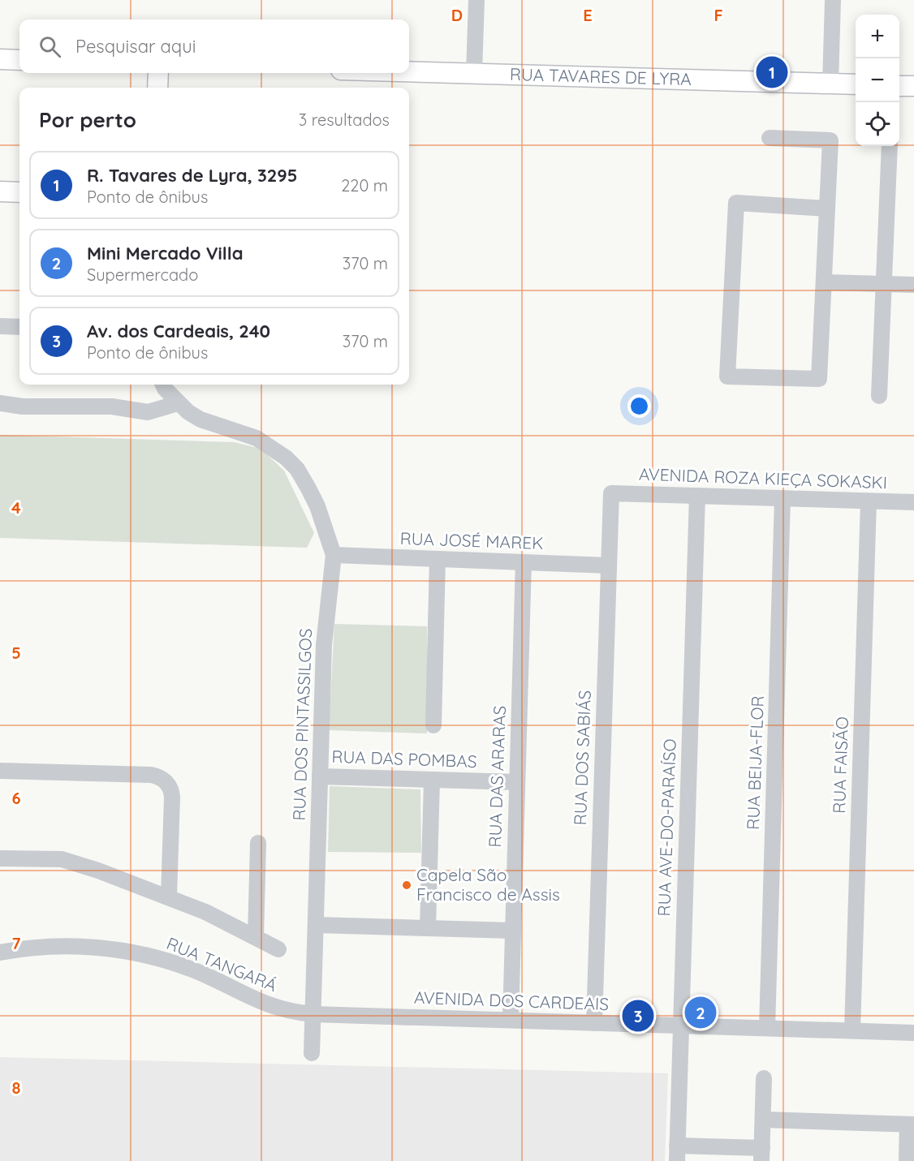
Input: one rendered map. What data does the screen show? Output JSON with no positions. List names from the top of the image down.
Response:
{
  "streets": {
    "main road": ["RUA TAVARES DE LYRA"],
    "street": [
      "AVENIDA ROZA KIEÇA SOKASKI",
      "RUA JOSÉ MAREK",
      "RUA DOS PINTASSILGOS",
      "RUA DOS SABIÁS",
      "RUA DAS POMBAS",
      "RUA BEIJA-FLOR",
      "RUA FAISÃO",
      "RUA DAS ARARAS",
      "RUA AVE-DO-PARAÍSO",
      "RUA TANGARÁ",
      "AVENIDA DOS CARDEAIS"
    ]
  },
  "crossings": [
    ["AVENIDA ROZA KIEÇA SOKASKI", "RUA DOS SABIÁS"],
    ["AVENIDA ROZA KIEÇA SOKASKI", "RUA BEIJA-FLOR"],
    ["AVENIDA ROZA KIEÇA SOKASKI", "RUA FAISÃO"],
    ["AVENIDA ROZA KIEÇA SOKASKI", "RUA AVE-DO-PARAÍSO"],
    ["RUA JOSÉ MAREK", "RUA DOS PINTASSILGOS"],
    ["RUA JOSÉ MAREK", "RUA DOS SABIÁS"],
    ["RUA JOSÉ MAREK", "RUA DAS ARARAS"],
    ["RUA DOS PINTASSILGOS", "RUA DAS POMBAS"],
    ["RUA DOS PINTASSILGOS", "RUA TANGARÁ"],
    ["RUA DOS PINTASSILGOS", "AVENIDA DOS CARDEAIS"],
    ["RUA DOS SABIÁS", "AVENIDA DOS CARDEAIS"],
    ["RUA DAS POMBAS", "RUA DAS ARARAS"],
    ["RUA BEIJA-FLOR", "AVENIDA DOS CARDEAIS"],
    ["RUA FAISÃO", "AVENIDA DOS CARDEAIS"],
    ["RUA DAS ARARAS", "AVENIDA DOS CARDEAIS"],
    ["RUA AVE-DO-PARAÍSO", "AVENIDA DOS CARDEAIS"],
    ["RUA TANGARÁ", "AVENIDA DOS CARDEAIS"]
  ],
  "places": ["Capela São Francisco de Assis"],
  "page": {
    "map_buttons": ["+", "−"],
    "search": "Pesquisar aqui",
    "pins": ["1", "2", "3"],
    "heading": ["Por perto", "3 resultados"],
    "list": [
      {
        "mark": "1",
        "name": "R. Tavares de Lyra, 3295",
        "note": "Ponto de ônibus",
        "value": "220 m"
      },
      {
        "mark": "2",
        "name": "Mini Mercado Villa",
        "note": "Supermercado",
        "value": "370 m"
      },
      {
        "mark": "3",
        "name": "Av. dos Cardeais, 240",
        "note": "Ponto de ônibus",
        "value": "370 m"
      }
    ]
  },
  "grid": {
    "columns": ["D", "E", "F"],
    "rows": [
      "4",
      "5",
      "6",
      "7",
      "8"
    ]
  }
}
